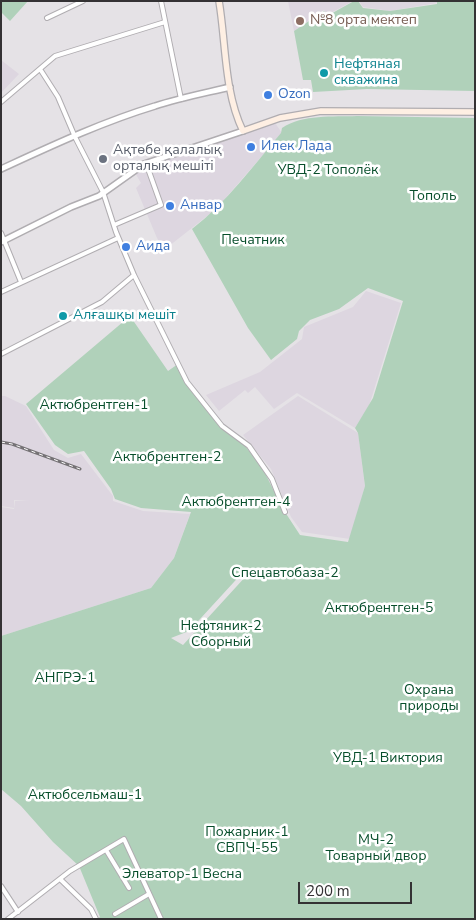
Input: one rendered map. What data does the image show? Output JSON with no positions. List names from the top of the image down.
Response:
{
  "parks": [
    "УВД-2 Тополёк",
    "Тополь",
    "Печатник",
    "Актюбрентген-1",
    "Актюбрентген-2",
    "Актюбрентген-4",
    "Спецавтобаза-2",
    "Актюбрентген-5",
    "Нефтяник-2 Сборный",
    "АНГРЭ-1",
    "Охрана природы",
    "УВД-1 Виктория",
    "Актюбсельмаш-1",
    "Пожарник-1 СВПЧ-55",
    "МЧ-2 Товарный двор",
    "Элеватор-1 Весна"
  ],
  "places": [
    "№8 орта мектеп",
    "Нефтяная скважина",
    "Ozon",
    "Илек Лада",
    "Ақтөбе қалалық орталық мешіті",
    "Анвар",
    "Аида",
    "Алғашқы мешіт"
  ],
  "scale_bar": "200 m"
}
